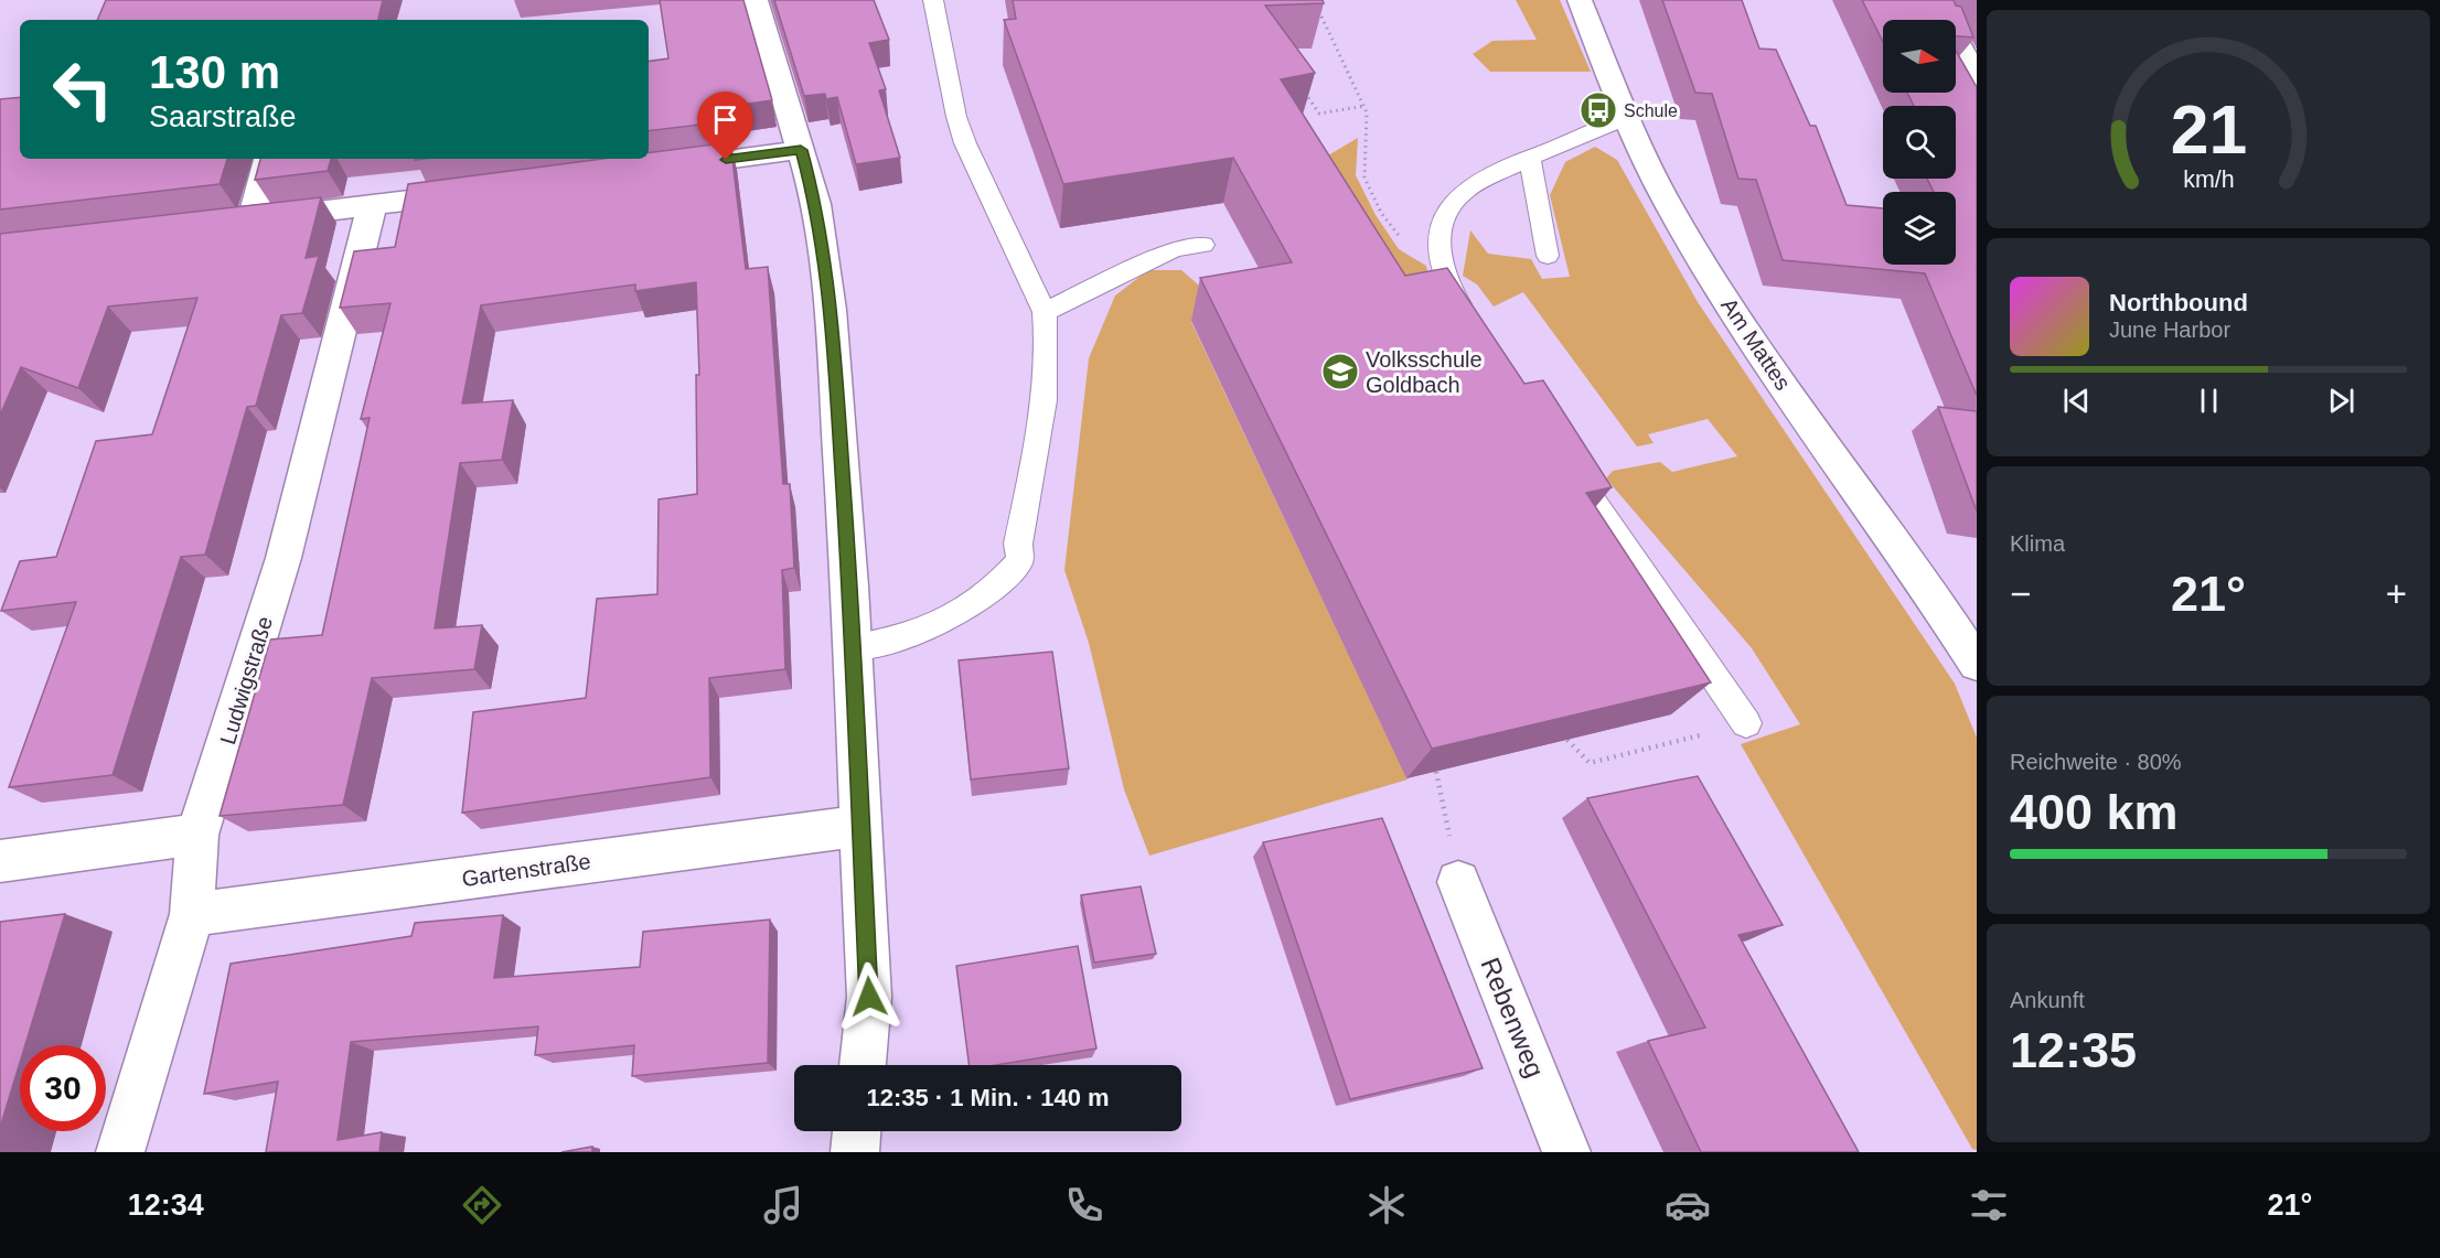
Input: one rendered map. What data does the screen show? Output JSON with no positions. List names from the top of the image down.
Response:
{
  "streets": {
    "street": [
      "Am Mattes",
      "Ludwigstraße",
      "Gartenstraße",
      "Rebenweg"
    ]
  },
  "crossings": [
    ["Ludwigstraße", "Gartenstraße"]
  ],
  "places": {
    "bus stop": ["Schule"],
    "school or university": ["Volksschule Goldbach"]
  },
  "north": "right",
  "page": {
    "turn": ["130 m", "Saarstraße"],
    "song": ["Northbound", "June Harbor"],
    "tile": [
      "Klima",
      ["Reichweite · 80%", "400 km"],
      ["Ankunft", "12:35"]
    ],
    "heat": ["−", "21°", "+"],
    "limit": "30",
    "trip": "12:35 · 1 Min. · 140 m",
    "tabs": ["12:34", "21°"],
    "gauge": ["21", "km/h"]
  }
}
